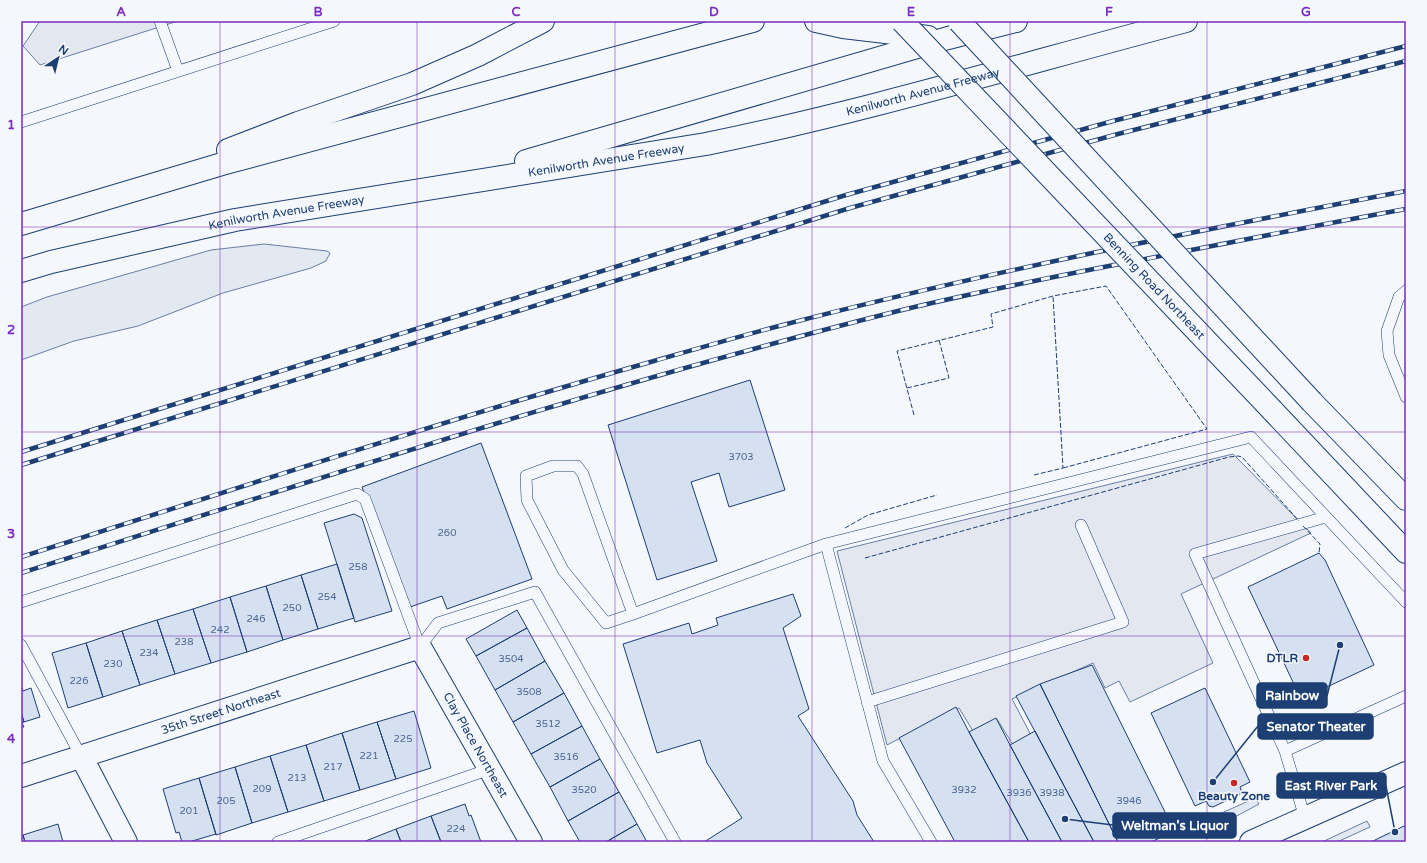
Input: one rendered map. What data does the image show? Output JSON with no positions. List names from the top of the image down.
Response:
{
  "streets": {
    "main road": [
      "Kenilworth Avenue Freeway",
      "Benning Road Northeast",
      "35th Street Northeast",
      "Clay Place Northeast"
    ]
  },
  "crossings": [
    ["35th Street Northeast", "Clay Place Northeast"]
  ],
  "places": [
    "Rainbow",
    "DTLR",
    "Senator Theater",
    "Beauty Zone",
    "Weltman's Liquor",
    "East River Park"
  ],
  "house_numbers": [
    "3703",
    "260",
    "258",
    "254",
    "250",
    "246",
    "242",
    "238",
    "234",
    "3504",
    "230",
    "226",
    "3508",
    "3512",
    "225",
    "221",
    "3516",
    "217",
    "213",
    "209",
    "3520",
    "3932",
    "3936",
    "3938",
    "205",
    "3946",
    "201",
    "224"
  ],
  "north": "top right",
  "grid": {
    "columns": [
      "A",
      "B",
      "C",
      "D",
      "E",
      "F",
      "G"
    ],
    "rows": [
      "1",
      "2",
      "3",
      "4"
    ]
  }
}
